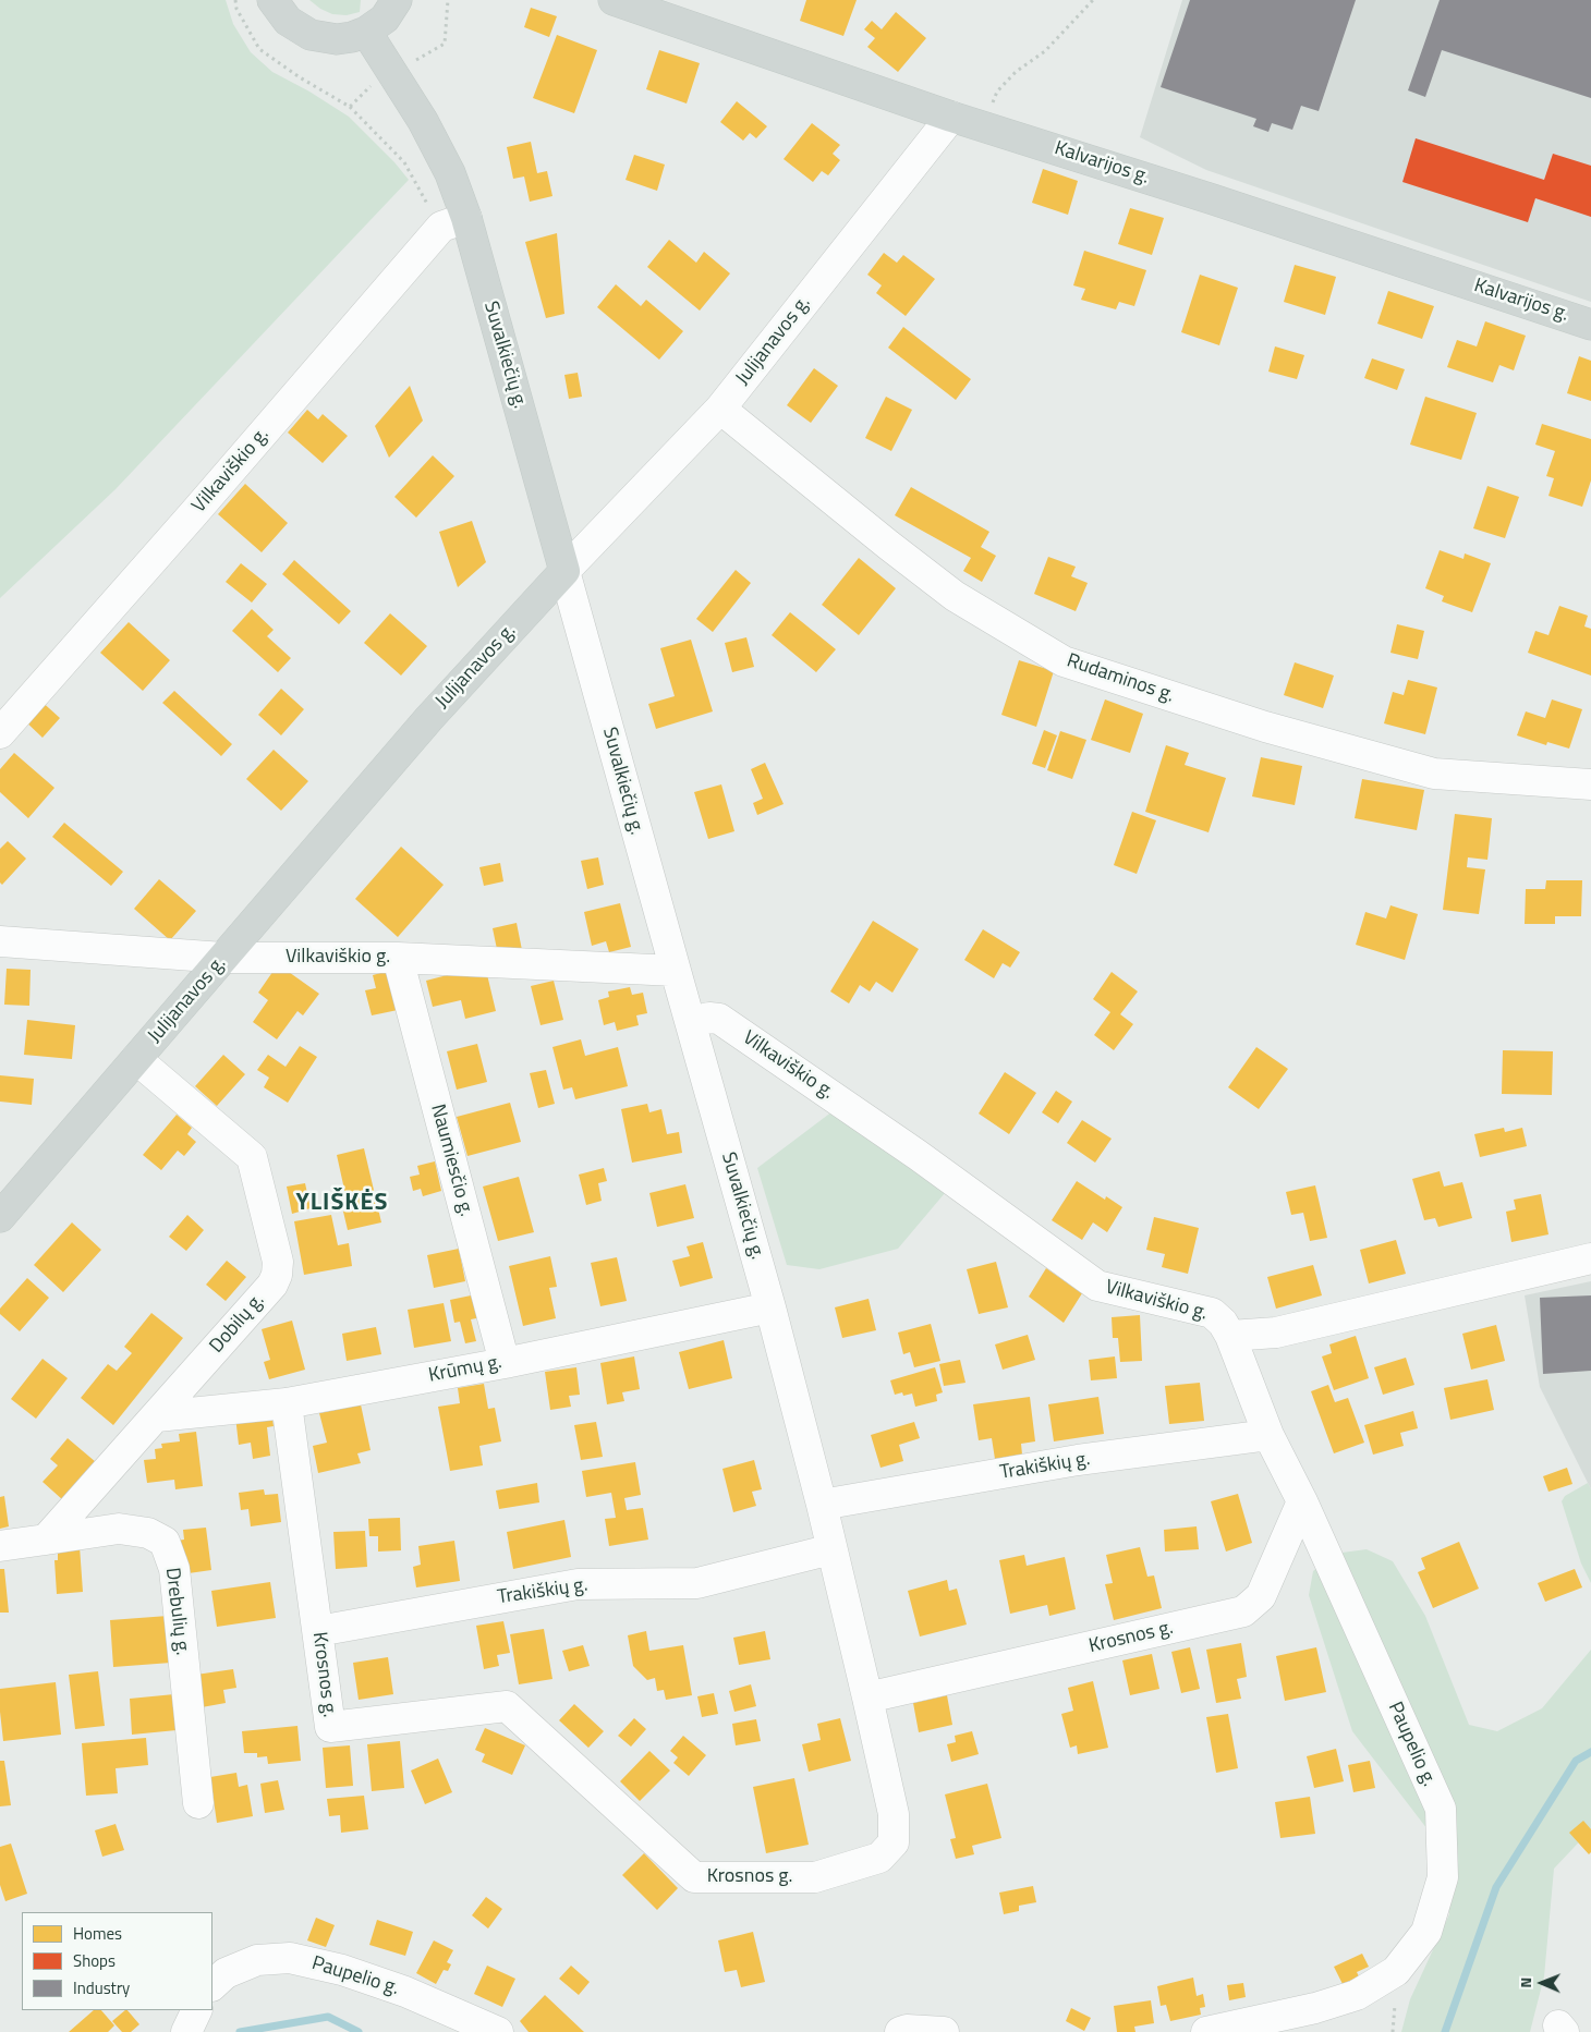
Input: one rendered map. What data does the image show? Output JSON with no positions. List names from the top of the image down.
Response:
{
  "streets": {
    "main road": ["Kalvarijos g.", "Julijanavos g.", "Suvalkiečių g."],
    "street": [
      "Vilkaviškio g.",
      "Rudaminos g.",
      "Naumiesčio g.",
      "Dobilų g.",
      "Krūmų g.",
      "Trakiškių g.",
      "Drebulių g.",
      "Krosnos g.",
      "Paupelio g."
    ]
  },
  "crossings": [
    ["Kalvarijos g.", "Julijanavos g."],
    ["Julijanavos g.", "Suvalkiečių g."],
    ["Julijanavos g.", "Vilkaviškio g."],
    ["Julijanavos g.", "Rudaminos g."],
    ["Julijanavos g.", "Dobilų g."],
    ["Suvalkiečių g.", "Vilkaviškio g."],
    ["Suvalkiečių g.", "Krūmų g."],
    ["Suvalkiečių g.", "Trakiškių g."],
    ["Suvalkiečių g.", "Krosnos g."],
    ["Vilkaviškio g.", "Naumiesčio g."],
    ["Vilkaviškio g.", "Paupelio g."],
    ["Naumiesčio g.", "Krūmų g."],
    ["Dobilų g.", "Krūmų g."],
    ["Dobilų g.", "Drebulių g."],
    ["Krūmų g.", "Krosnos g."],
    ["Trakiškių g.", "Krosnos g."],
    ["Trakiškių g.", "Paupelio g."],
    ["Krosnos g.", "Paupelio g."]
  ],
  "districts": ["YLIŠKĖS"],
  "legend": ["Homes", "Shops", "Industry"],
  "north": "left"
}
